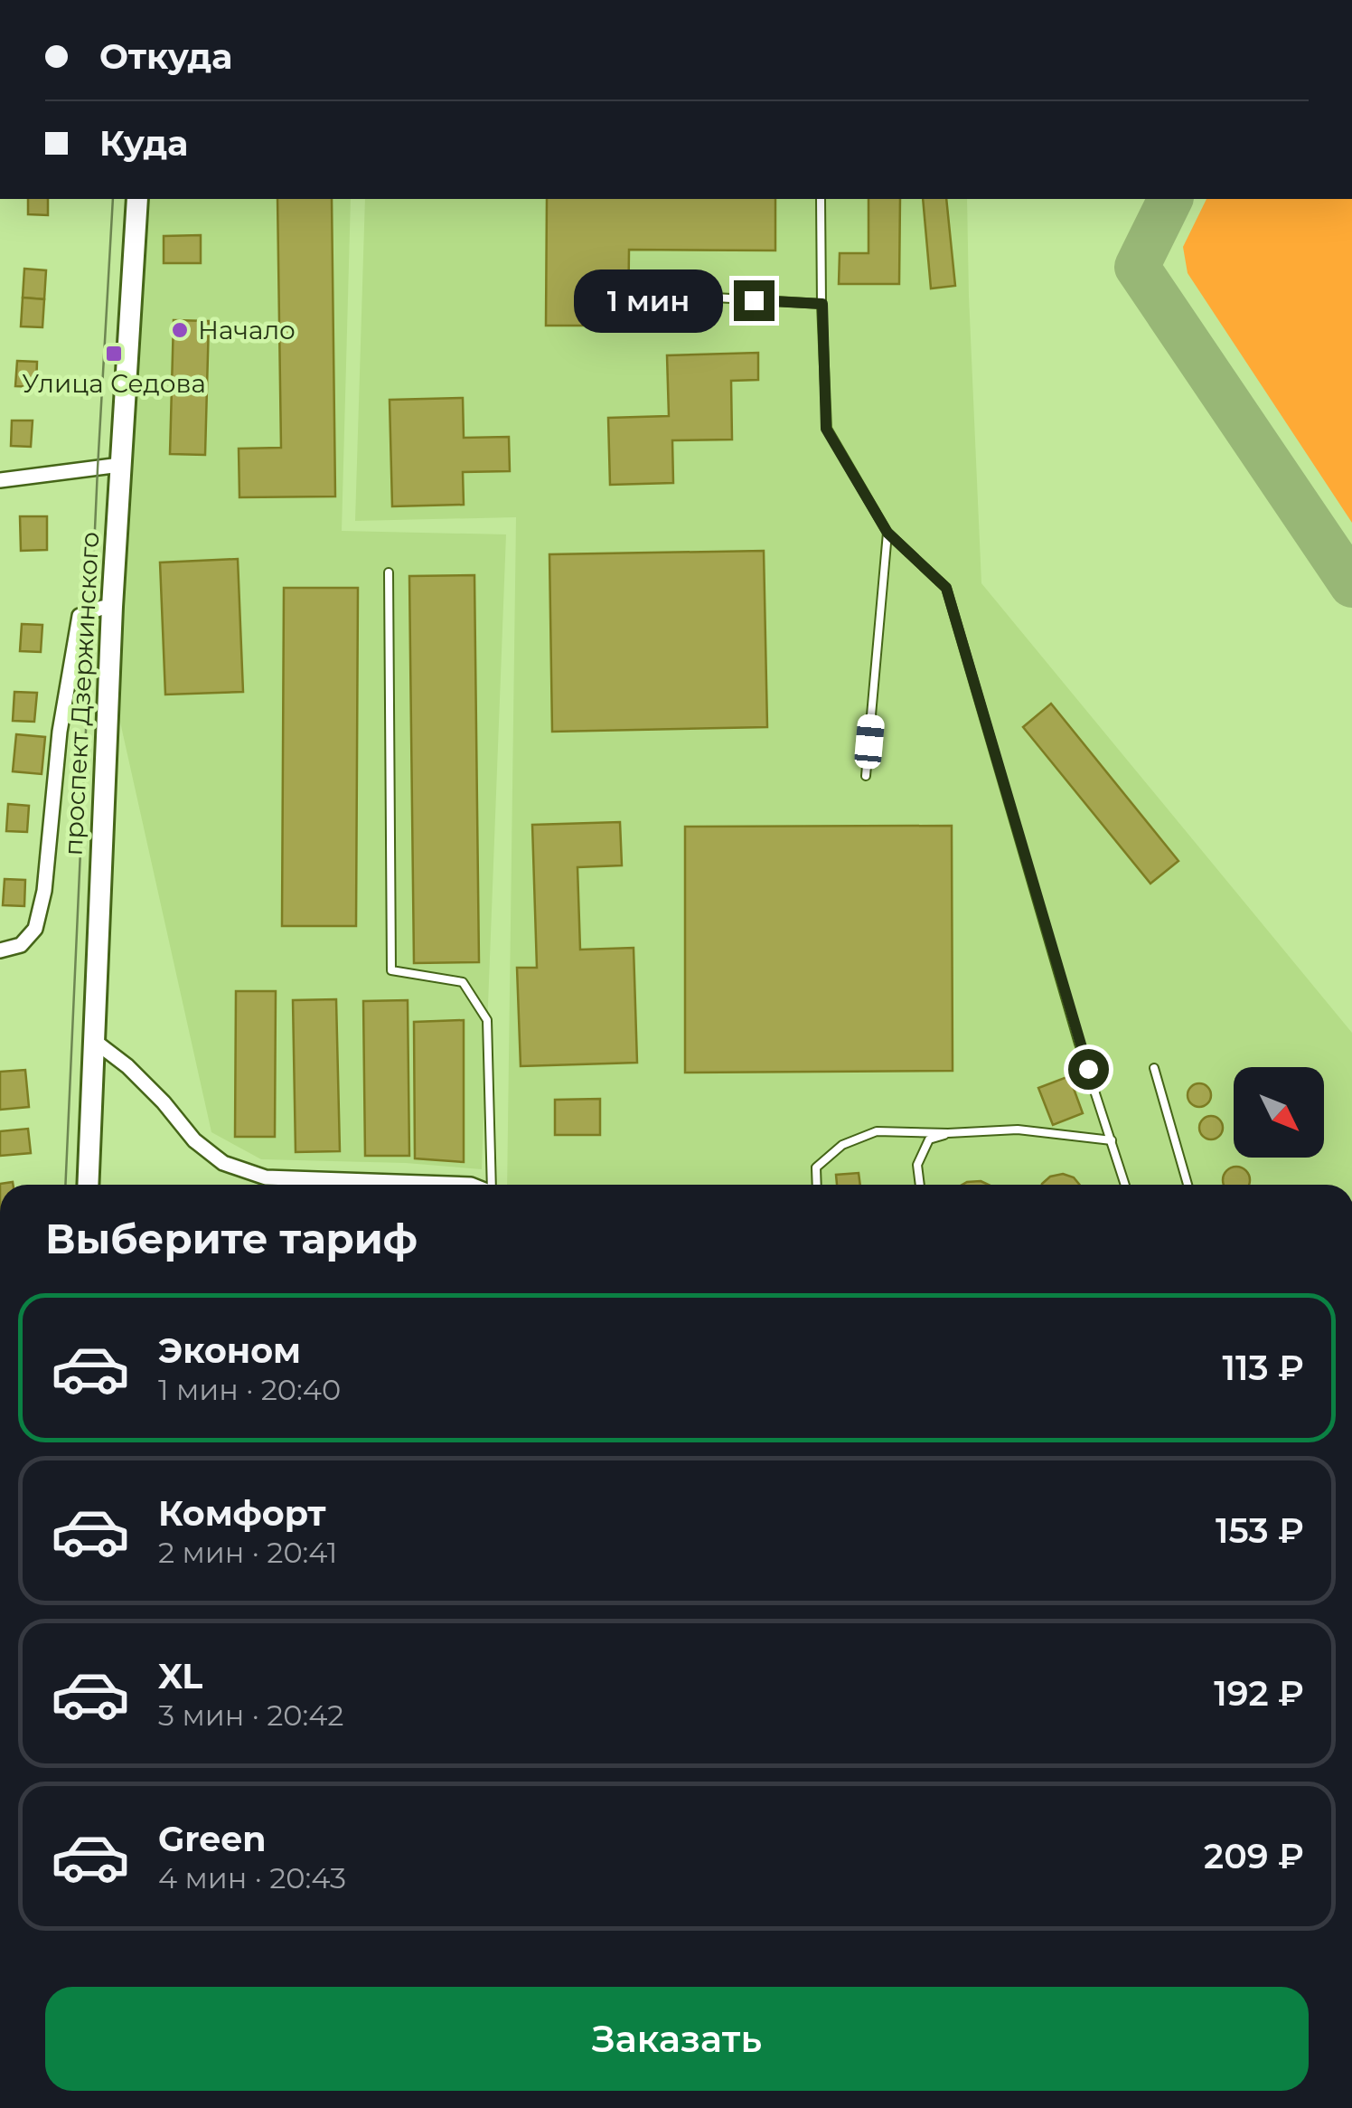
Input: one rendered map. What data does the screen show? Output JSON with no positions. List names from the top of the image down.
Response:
{
  "streets": {
    "main road": ["проспект Дзержинского"]
  },
  "places": {
    "other": ["Начало"],
    "transit": ["Улица Седова"]
  },
  "north": "bottom right",
  "page": {
    "banner": ["Откуда", "Куда"],
    "bubble": "1 мин",
    "heading": "Выберите тариф",
    "list": [
      {
        "name": "Эконом",
        "note": "1 мин · 20:40",
        "value": "113 ₽"
      },
      {
        "name": "Комфорт",
        "note": "2 мин · 20:41",
        "value": "153 ₽"
      },
      {
        "name": "XL",
        "note": "3 мин · 20:42",
        "value": "192 ₽"
      },
      {
        "name": "Green",
        "note": "4 мин · 20:43",
        "value": "209 ₽"
      }
    ],
    "buttons": "Заказать"
  }
}
